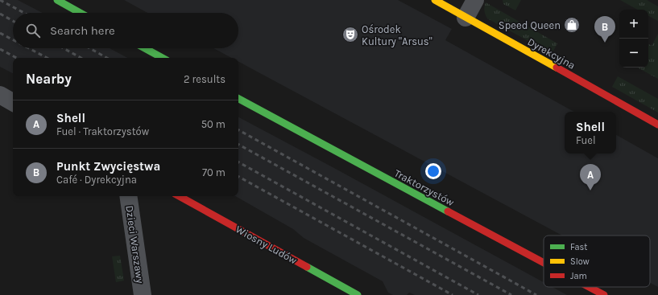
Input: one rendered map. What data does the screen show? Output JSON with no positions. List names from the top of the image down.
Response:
{
  "streets": {
    "street": [
      "Dyrekcyjna",
      "Traktorzystów",
      "Dzieci Warszawy",
      "Wiosny Ludów"
    ]
  },
  "places": {
    "shop": ["Speed Queen"],
    "theatre": ["Ośrodek Kultury \"Arsus\""]
  },
  "legend": ["Fast", "Slow", "Jam"],
  "page": {
    "map_buttons": ["+", "−"],
    "search": "Search here",
    "pins": ["B", "A"],
    "heading": ["Nearby", "2 results"],
    "list": [
      {
        "mark": "A",
        "name": "Shell",
        "note": "Fuel · Traktorzystów",
        "value": "50 m"
      },
      {
        "mark": "B",
        "name": "Punkt Zwycięstwa",
        "note": "Café · Dyrekcyjna",
        "value": "70 m"
      }
    ],
    "popup": ["Shell", "Fuel"]
  }
}
